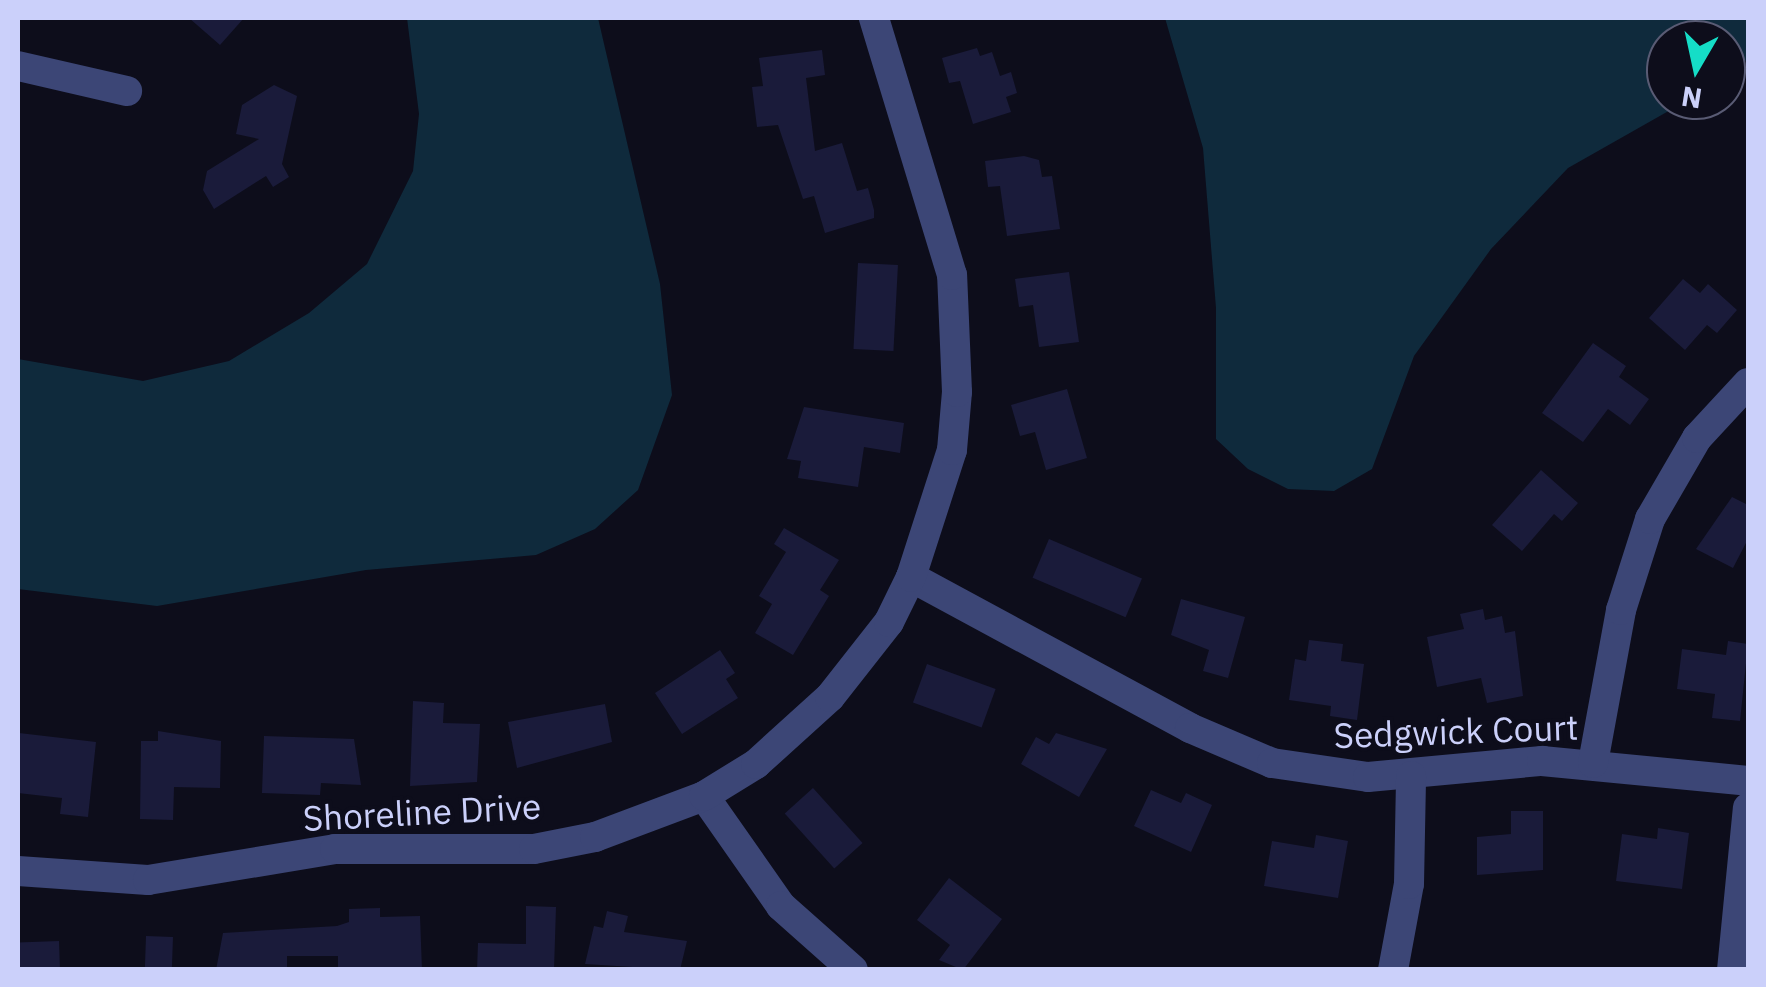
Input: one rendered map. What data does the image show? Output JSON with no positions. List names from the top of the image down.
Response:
{
  "streets": {
    "street": ["Sedgwick Court", "Shoreline Drive"]
  },
  "crossings": [
    ["Sedgwick Court", "Shoreline Drive"]
  ],
  "north": "bottom"
}
